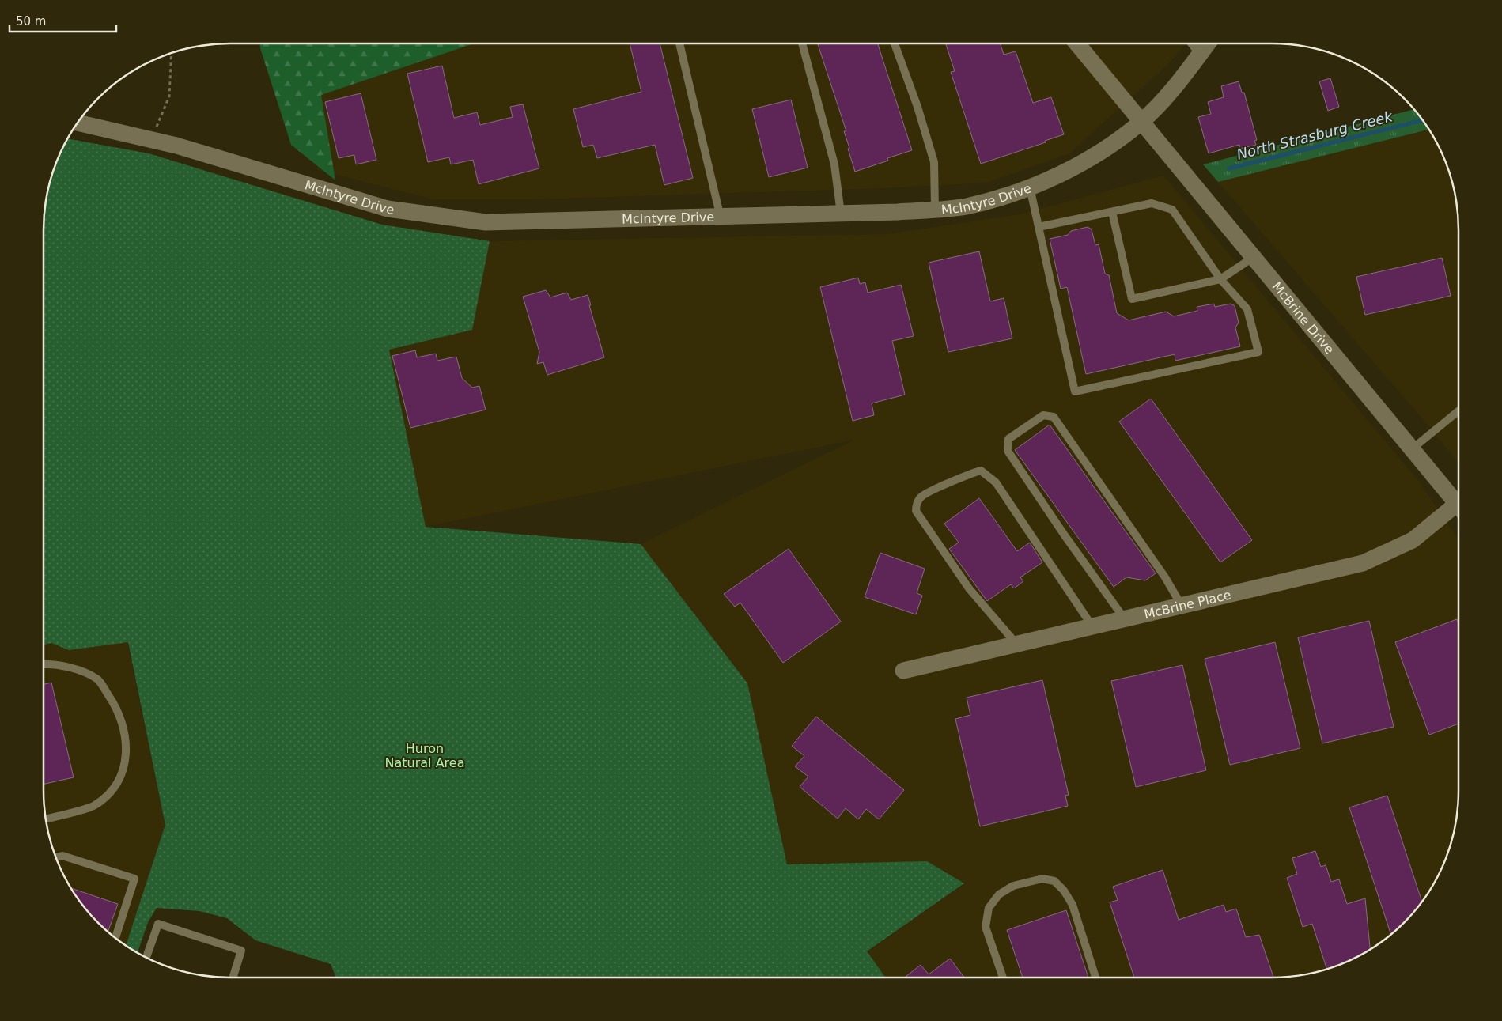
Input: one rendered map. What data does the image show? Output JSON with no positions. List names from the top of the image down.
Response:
{
  "streets": {
    "street": ["McIntyre Drive", "McBrine Drive", "McBrine Place"]
  },
  "crossings": [
    ["McIntyre Drive", "McBrine Drive"]
  ],
  "water": ["North Strasburg Creek"],
  "parks": ["Huron Natural Area"],
  "scale_bar": "50 m"
}
